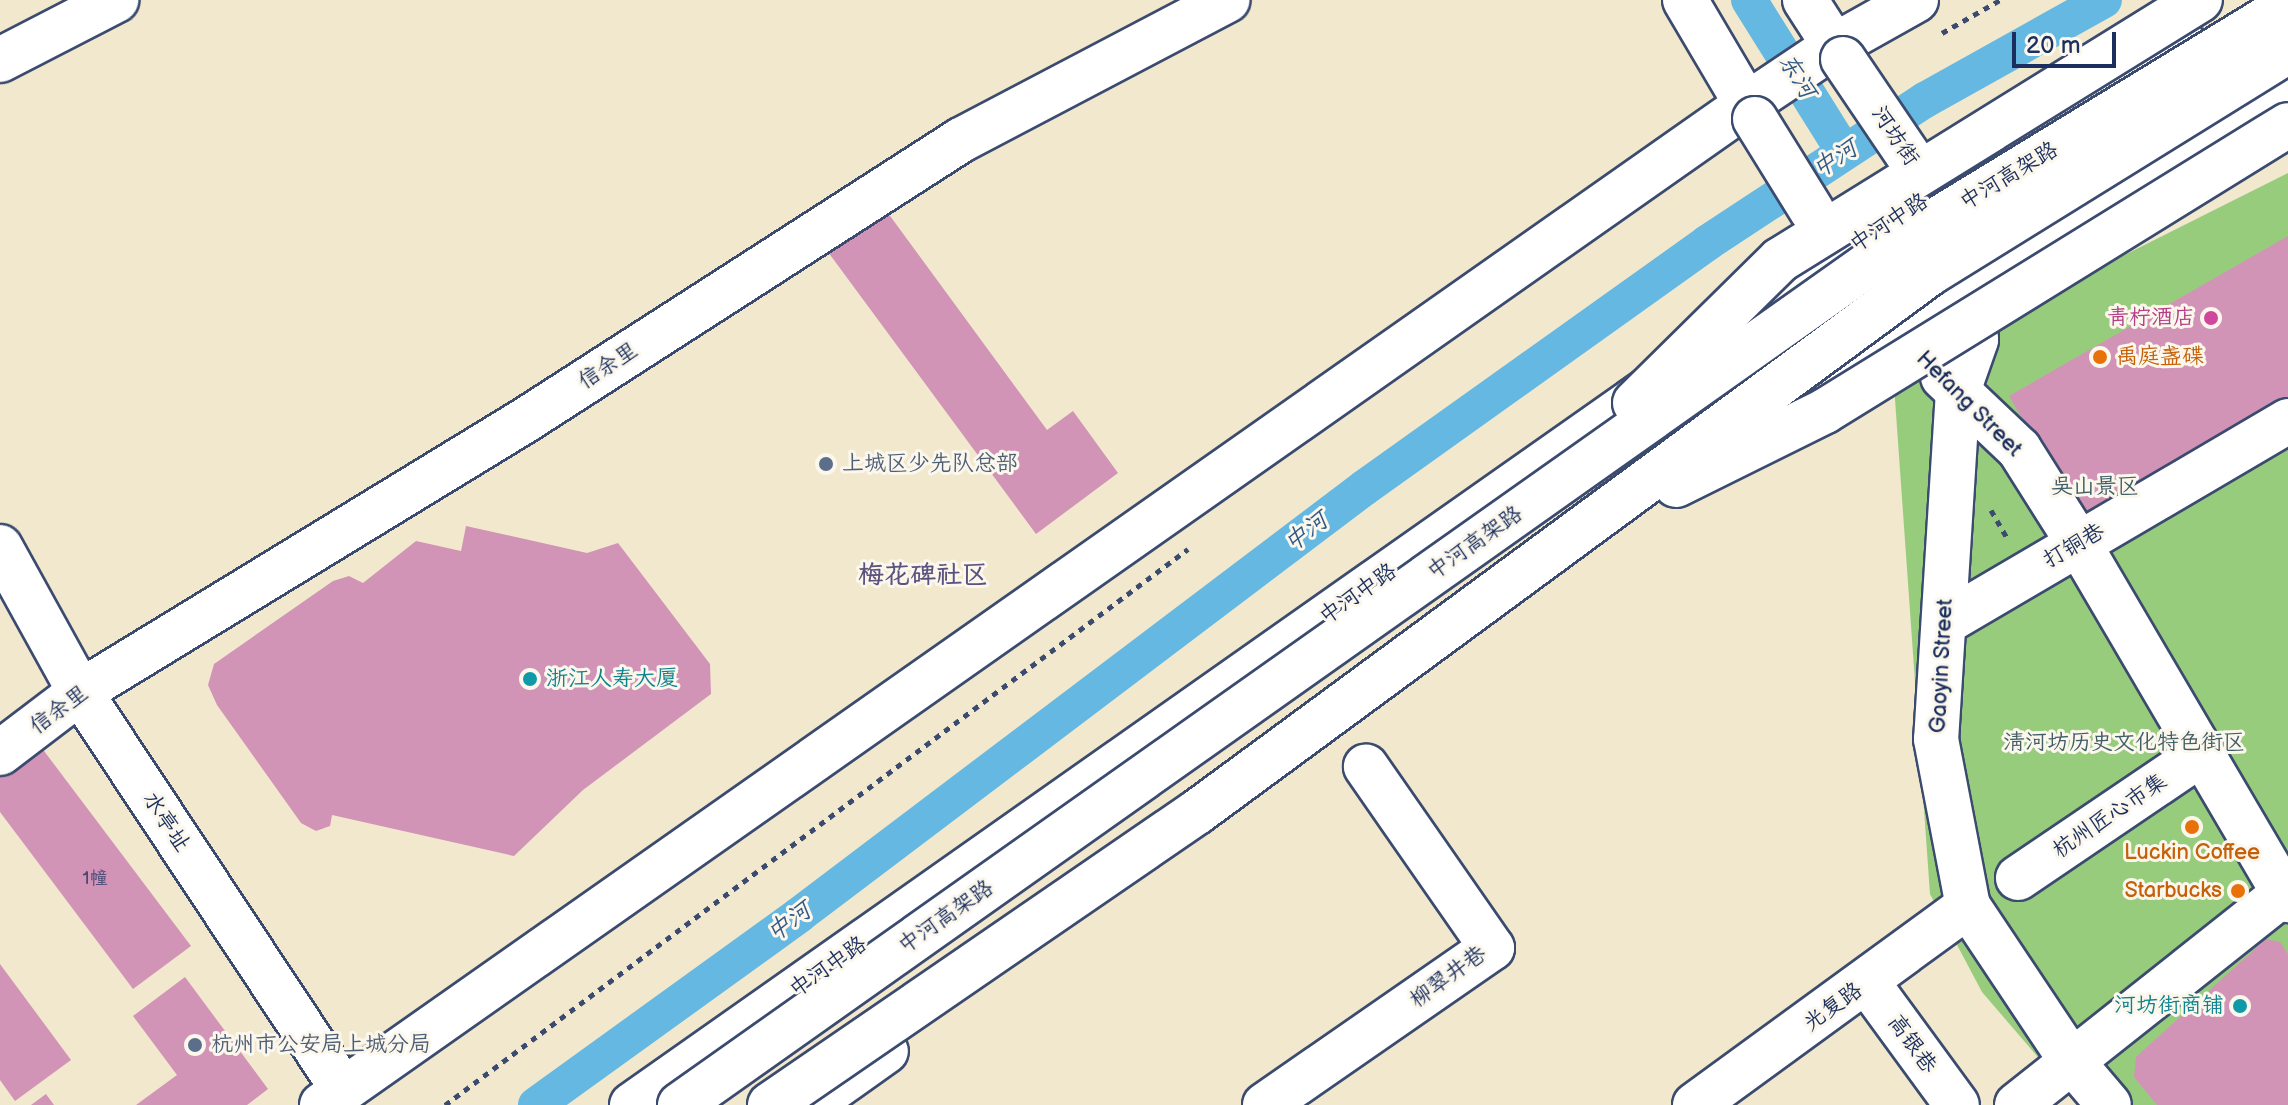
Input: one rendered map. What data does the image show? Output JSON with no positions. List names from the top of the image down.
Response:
{
  "streets": {
    "main road": [
      "河坊街",
      "中河高架路",
      "中河中路",
      "信余里",
      "Hefang Street",
      "打铜巷",
      "Gaoyin Street",
      "杭州匠心市集",
      "水亭址",
      "柳翠井巷",
      "光复路",
      "高银巷"
    ]
  },
  "crossings": [
    ["河坊街", "中河中路"],
    ["河坊街", "Gaoyin Street"],
    ["中河高架路", "中河中路"],
    ["中河中路", "Hefang Street"],
    ["信余里", "水亭址"],
    ["Hefang Street", "打铜巷"],
    ["Hefang Street", "Gaoyin Street"],
    ["Hefang Street", "杭州匠心市集"],
    ["打铜巷", "Gaoyin Street"],
    ["Gaoyin Street", "光复路"],
    ["光复路", "高银巷"]
  ],
  "districts": ["梅花碑社区"],
  "water": ["东河", "中河"],
  "parks": ["吴山景区", "清河坊历史文化特色街区"],
  "places": [
    "青柠酒店",
    "禹庭盏碟",
    "上城区少先队总部",
    "浙江人寿大厦",
    "Luckin Coffee",
    "Starbucks",
    "河坊街商铺",
    "杭州市公安局上城分局"
  ],
  "house_numbers": ["1幢"],
  "scale_bar": "20 m"
}
